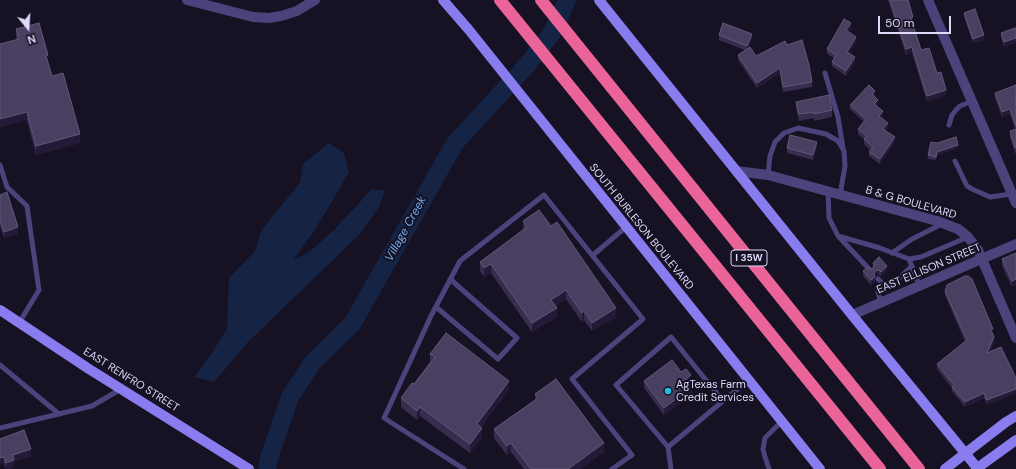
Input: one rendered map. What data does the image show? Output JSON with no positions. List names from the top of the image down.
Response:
{
  "streets": {
    "highway": ["I 35W"],
    "main road": ["SOUTH BURLESON BOULEVARD", "EAST RENFRO STREET"],
    "street": ["B & G BOULEVARD", "EAST ELLISON STREET"]
  },
  "crossings": [
    ["B & G BOULEVARD", "EAST ELLISON STREET"]
  ],
  "water": ["Village Creek"],
  "places": ["AgTexas Farm Credit Services"],
  "scale_bar": "50 m",
  "north": "bottom"
}
